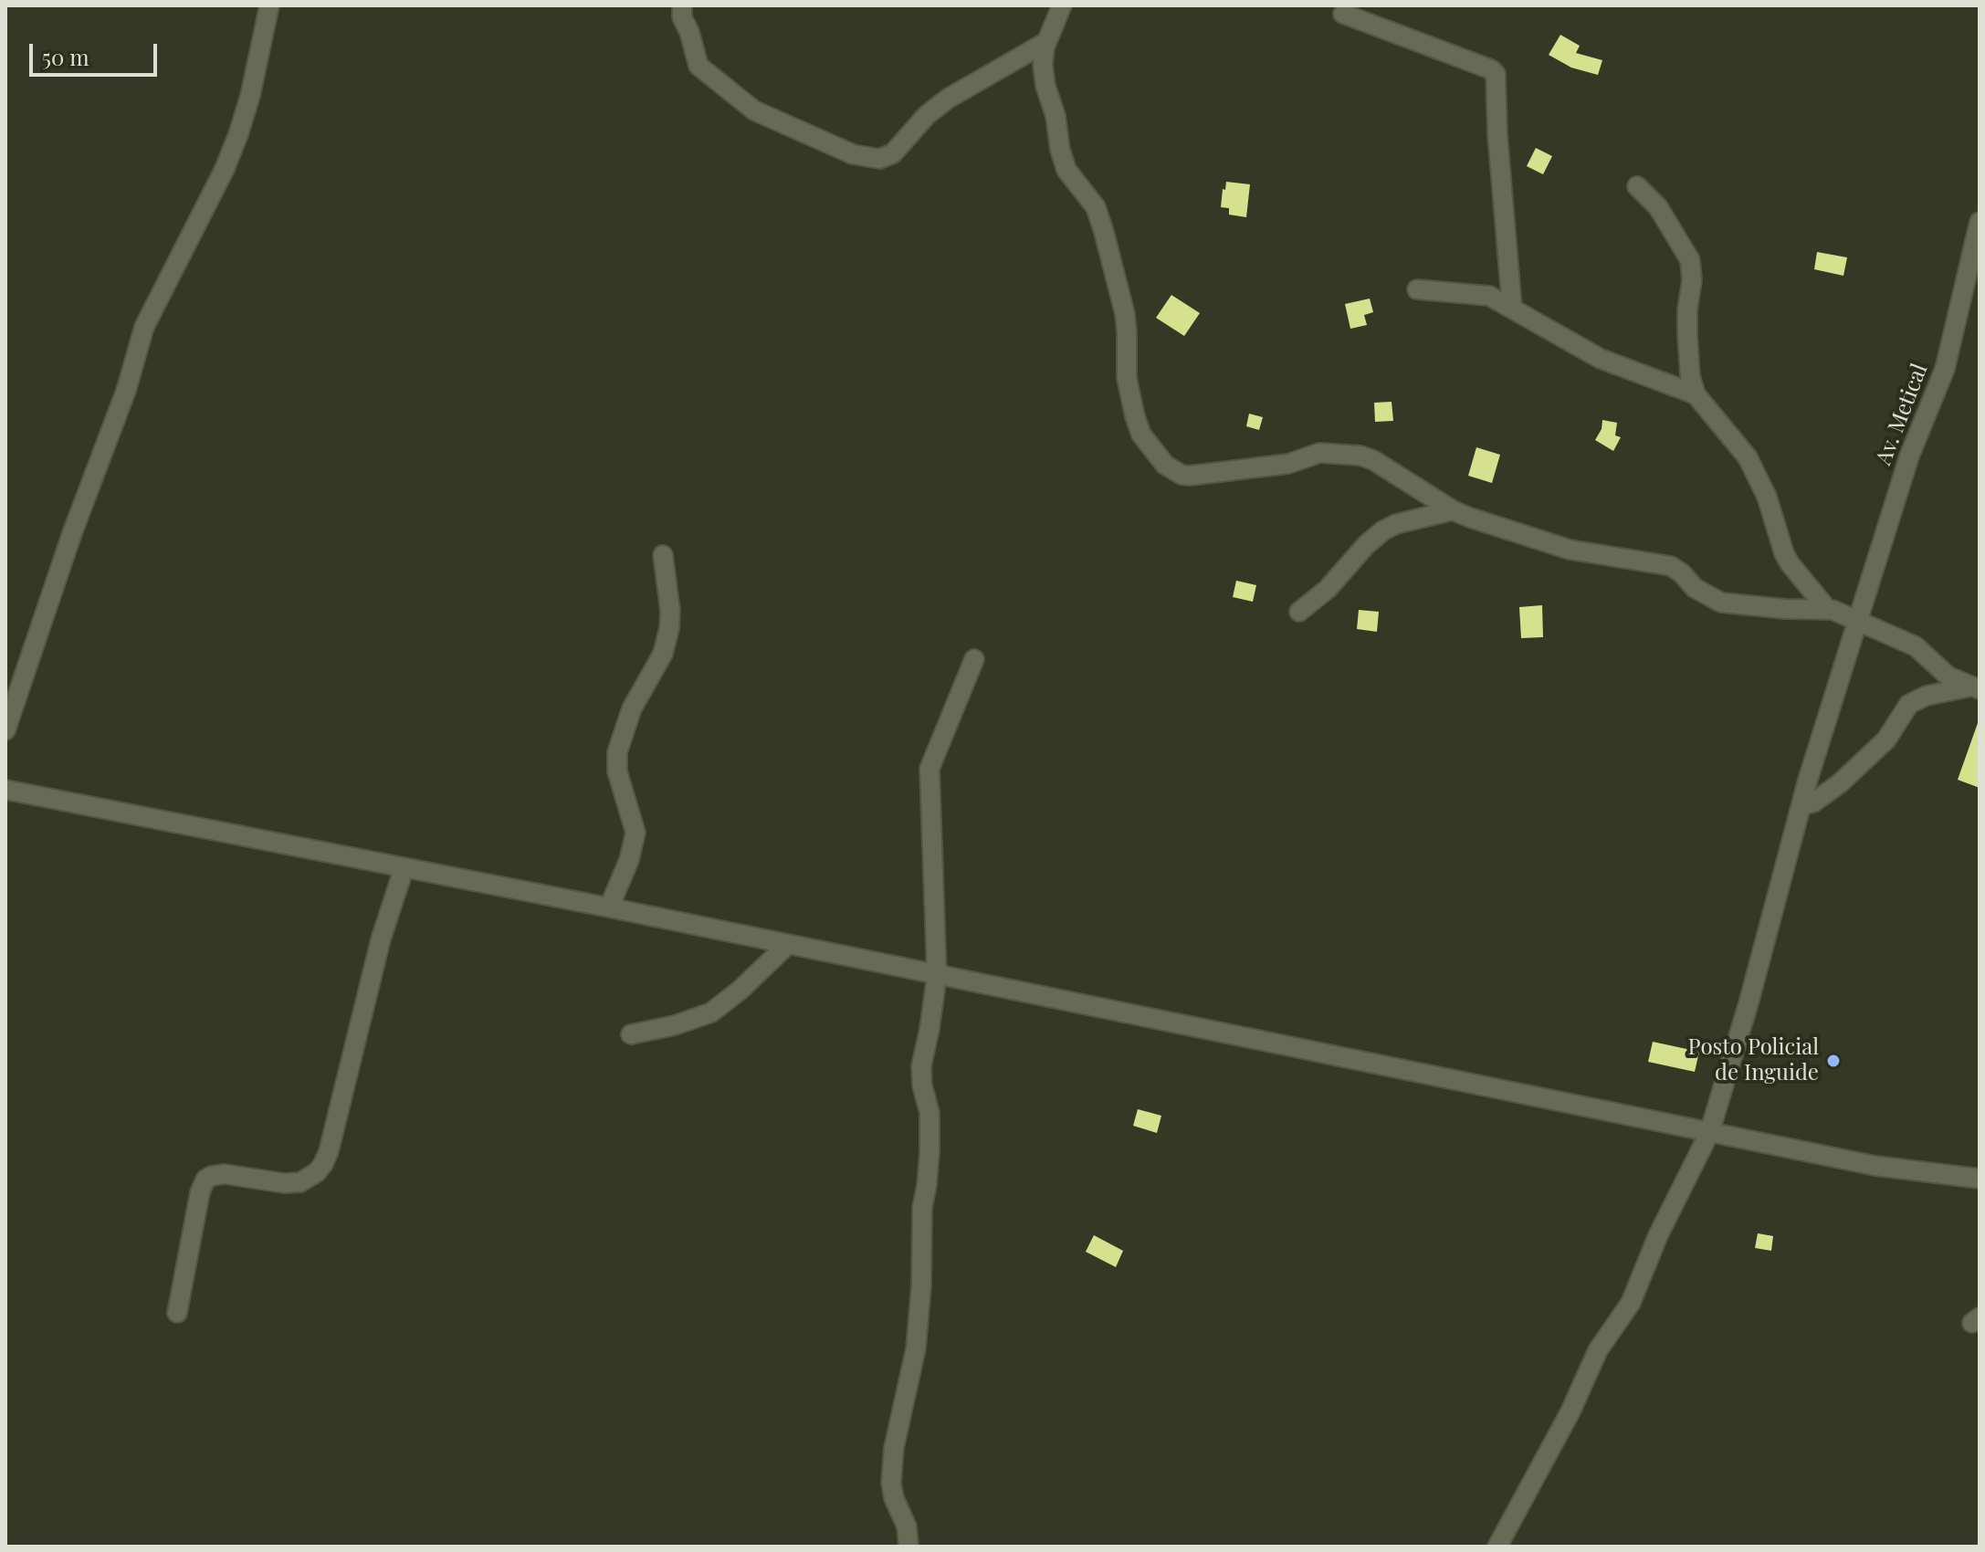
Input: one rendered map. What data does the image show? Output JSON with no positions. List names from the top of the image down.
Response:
{
  "streets": {
    "street": ["Av. Metical"]
  },
  "places": ["Posto Policial de Inguide"],
  "scale_bar": "50 m"
}
